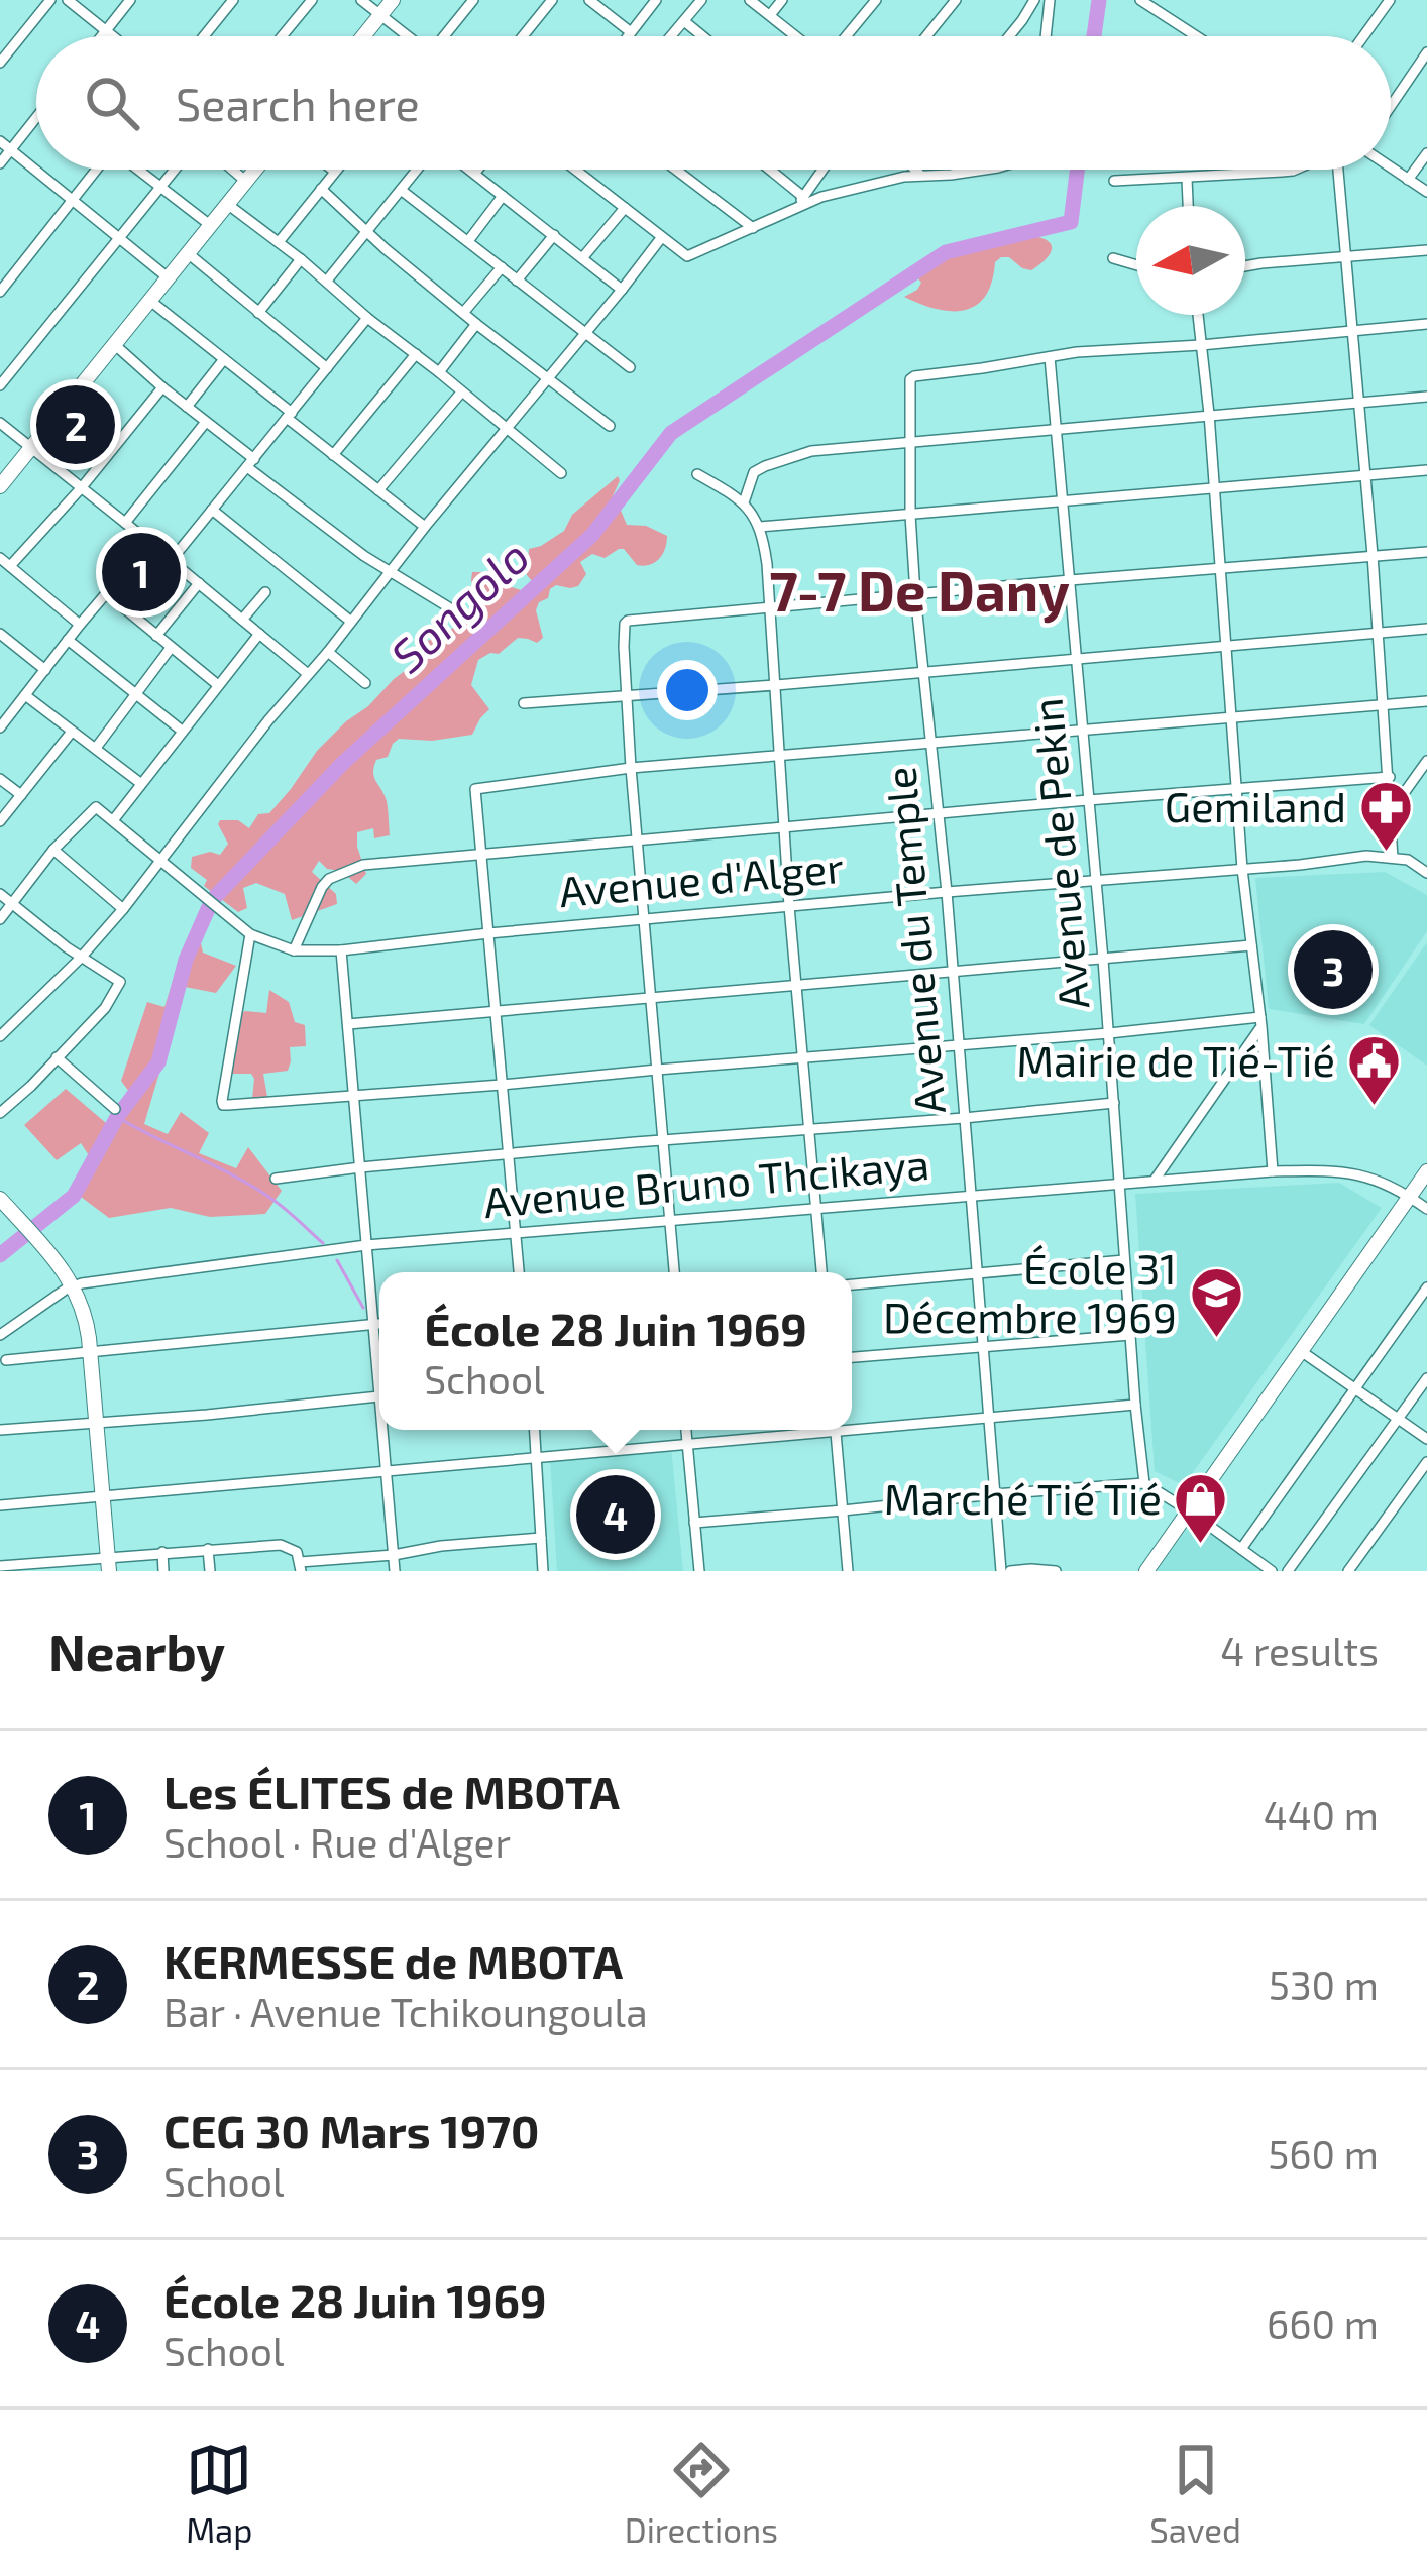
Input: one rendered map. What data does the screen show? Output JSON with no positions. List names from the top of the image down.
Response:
{
  "streets": {
    "street": [
      "Avenue de Pekin",
      "Avenue d'Alger",
      "Avenue du Temple",
      "Avenue Bruno Thcikaya"
    ]
  },
  "crossings": [
    ["Avenue de Pekin", "Avenue d'Alger"],
    ["Avenue de Pekin", "Avenue du Temple"],
    ["Avenue de Pekin", "Avenue Bruno Thcikaya"],
    ["Avenue d'Alger", "Avenue du Temple"],
    ["Avenue du Temple", "Avenue Bruno Thcikaya"]
  ],
  "districts": ["7-7 De Dany"],
  "water": ["Songolo"],
  "places": {
    "pharmacy": ["Gemiland"],
    "public building": ["Mairie de Tié-Tié"],
    "school or university": ["École 31 Décembre 1969"],
    "shop": ["Marché Tié Tié"]
  },
  "north": "left",
  "page": {
    "search": "Search here",
    "pins": [
      "2",
      "1",
      "3",
      "4"
    ],
    "popup": ["École 28 Juin 1969", "School"],
    "heading": ["Nearby", "4 results"],
    "list": [
      {
        "mark": "1",
        "name": "Les ÉLITES de MBOTA",
        "note": "School · Rue d'Alger",
        "value": "440 m"
      },
      {
        "mark": "2",
        "name": "KERMESSE de MBOTA",
        "note": "Bar · Avenue Tchikoungoula",
        "value": "530 m"
      },
      {
        "mark": "3",
        "name": "CEG 30 Mars 1970",
        "note": "School",
        "value": "560 m"
      },
      {
        "mark": "4",
        "name": "École 28 Juin 1969",
        "note": "School",
        "value": "660 m"
      }
    ],
    "nav": ["Map", "Directions", "Saved"]
  }
}
